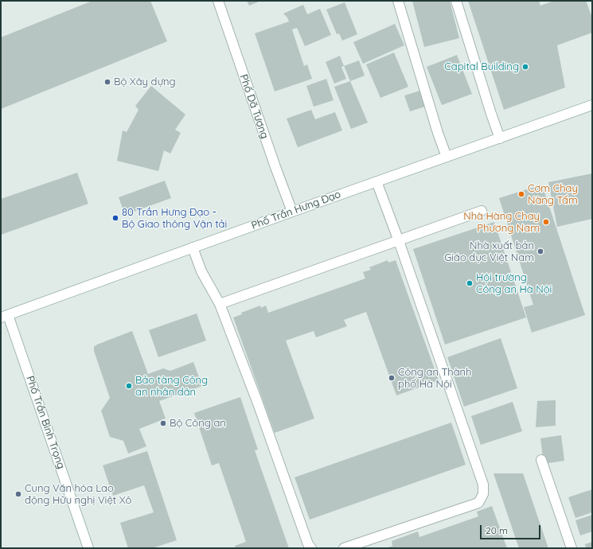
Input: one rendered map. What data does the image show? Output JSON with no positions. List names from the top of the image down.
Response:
{
  "streets": {
    "main road": ["Phố Dã Tượng", "Phố Trần Hưng Đạo", "Phố Trần Bình Trọng"]
  },
  "crossings": [
    ["Phố Dã Tượng", "Phố Trần Hưng Đạo"],
    ["Phố Trần Hưng Đạo", "Phố Trần Bình Trọng"]
  ],
  "places": [
    "Capital Building",
    "Bộ Xây dựng",
    "Cơm Chay Nàng Tấm",
    "80 Trần Hưng Đạo - Bộ Giao thông Vận tải",
    "Nhà Hàng Chay Phương Nam",
    "Nhà xuất bản Giáo dục Việt Nam",
    "Hội trường Công an Hà Nội",
    "Công an Thành phố Hà Nội",
    "Bảo tàng Công an nhân dân",
    "Bộ Công an",
    "Cung Văn hóa Lao động Hữu nghị Việt Xô"
  ],
  "scale_bar": "20 m"
}
